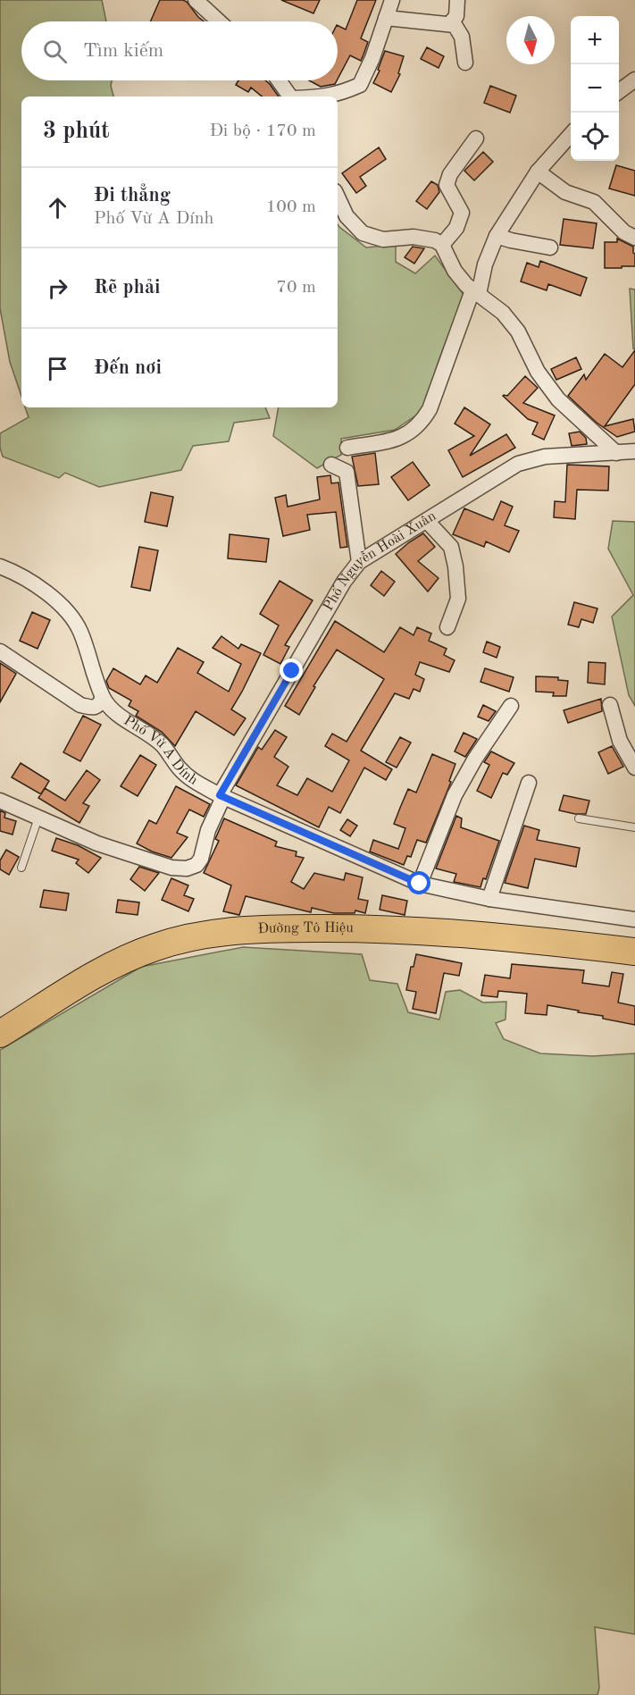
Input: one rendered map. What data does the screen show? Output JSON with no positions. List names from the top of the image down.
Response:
{
  "streets": {
    "highway": ["Đường Tô Hiệu"],
    "street": ["Phố Nguyễn Hoài Xuân", "Phố Vừ A Dính"]
  },
  "crossings": [
    ["Phố Nguyễn Hoài Xuân", "Phố Vừ A Dính"]
  ],
  "north": "bottom",
  "page": {
    "map_buttons": ["+", "−"],
    "search": "Tìm kiếm",
    "heading": ["3 phút", "Đi bộ · 170 m"],
    "list": [
      ["Đi thẳng", "Phố Vừ A Dính", "100 m"],
      ["Rẽ phải", "70 m"],
      "Đến nơi"
    ]
  }
}
